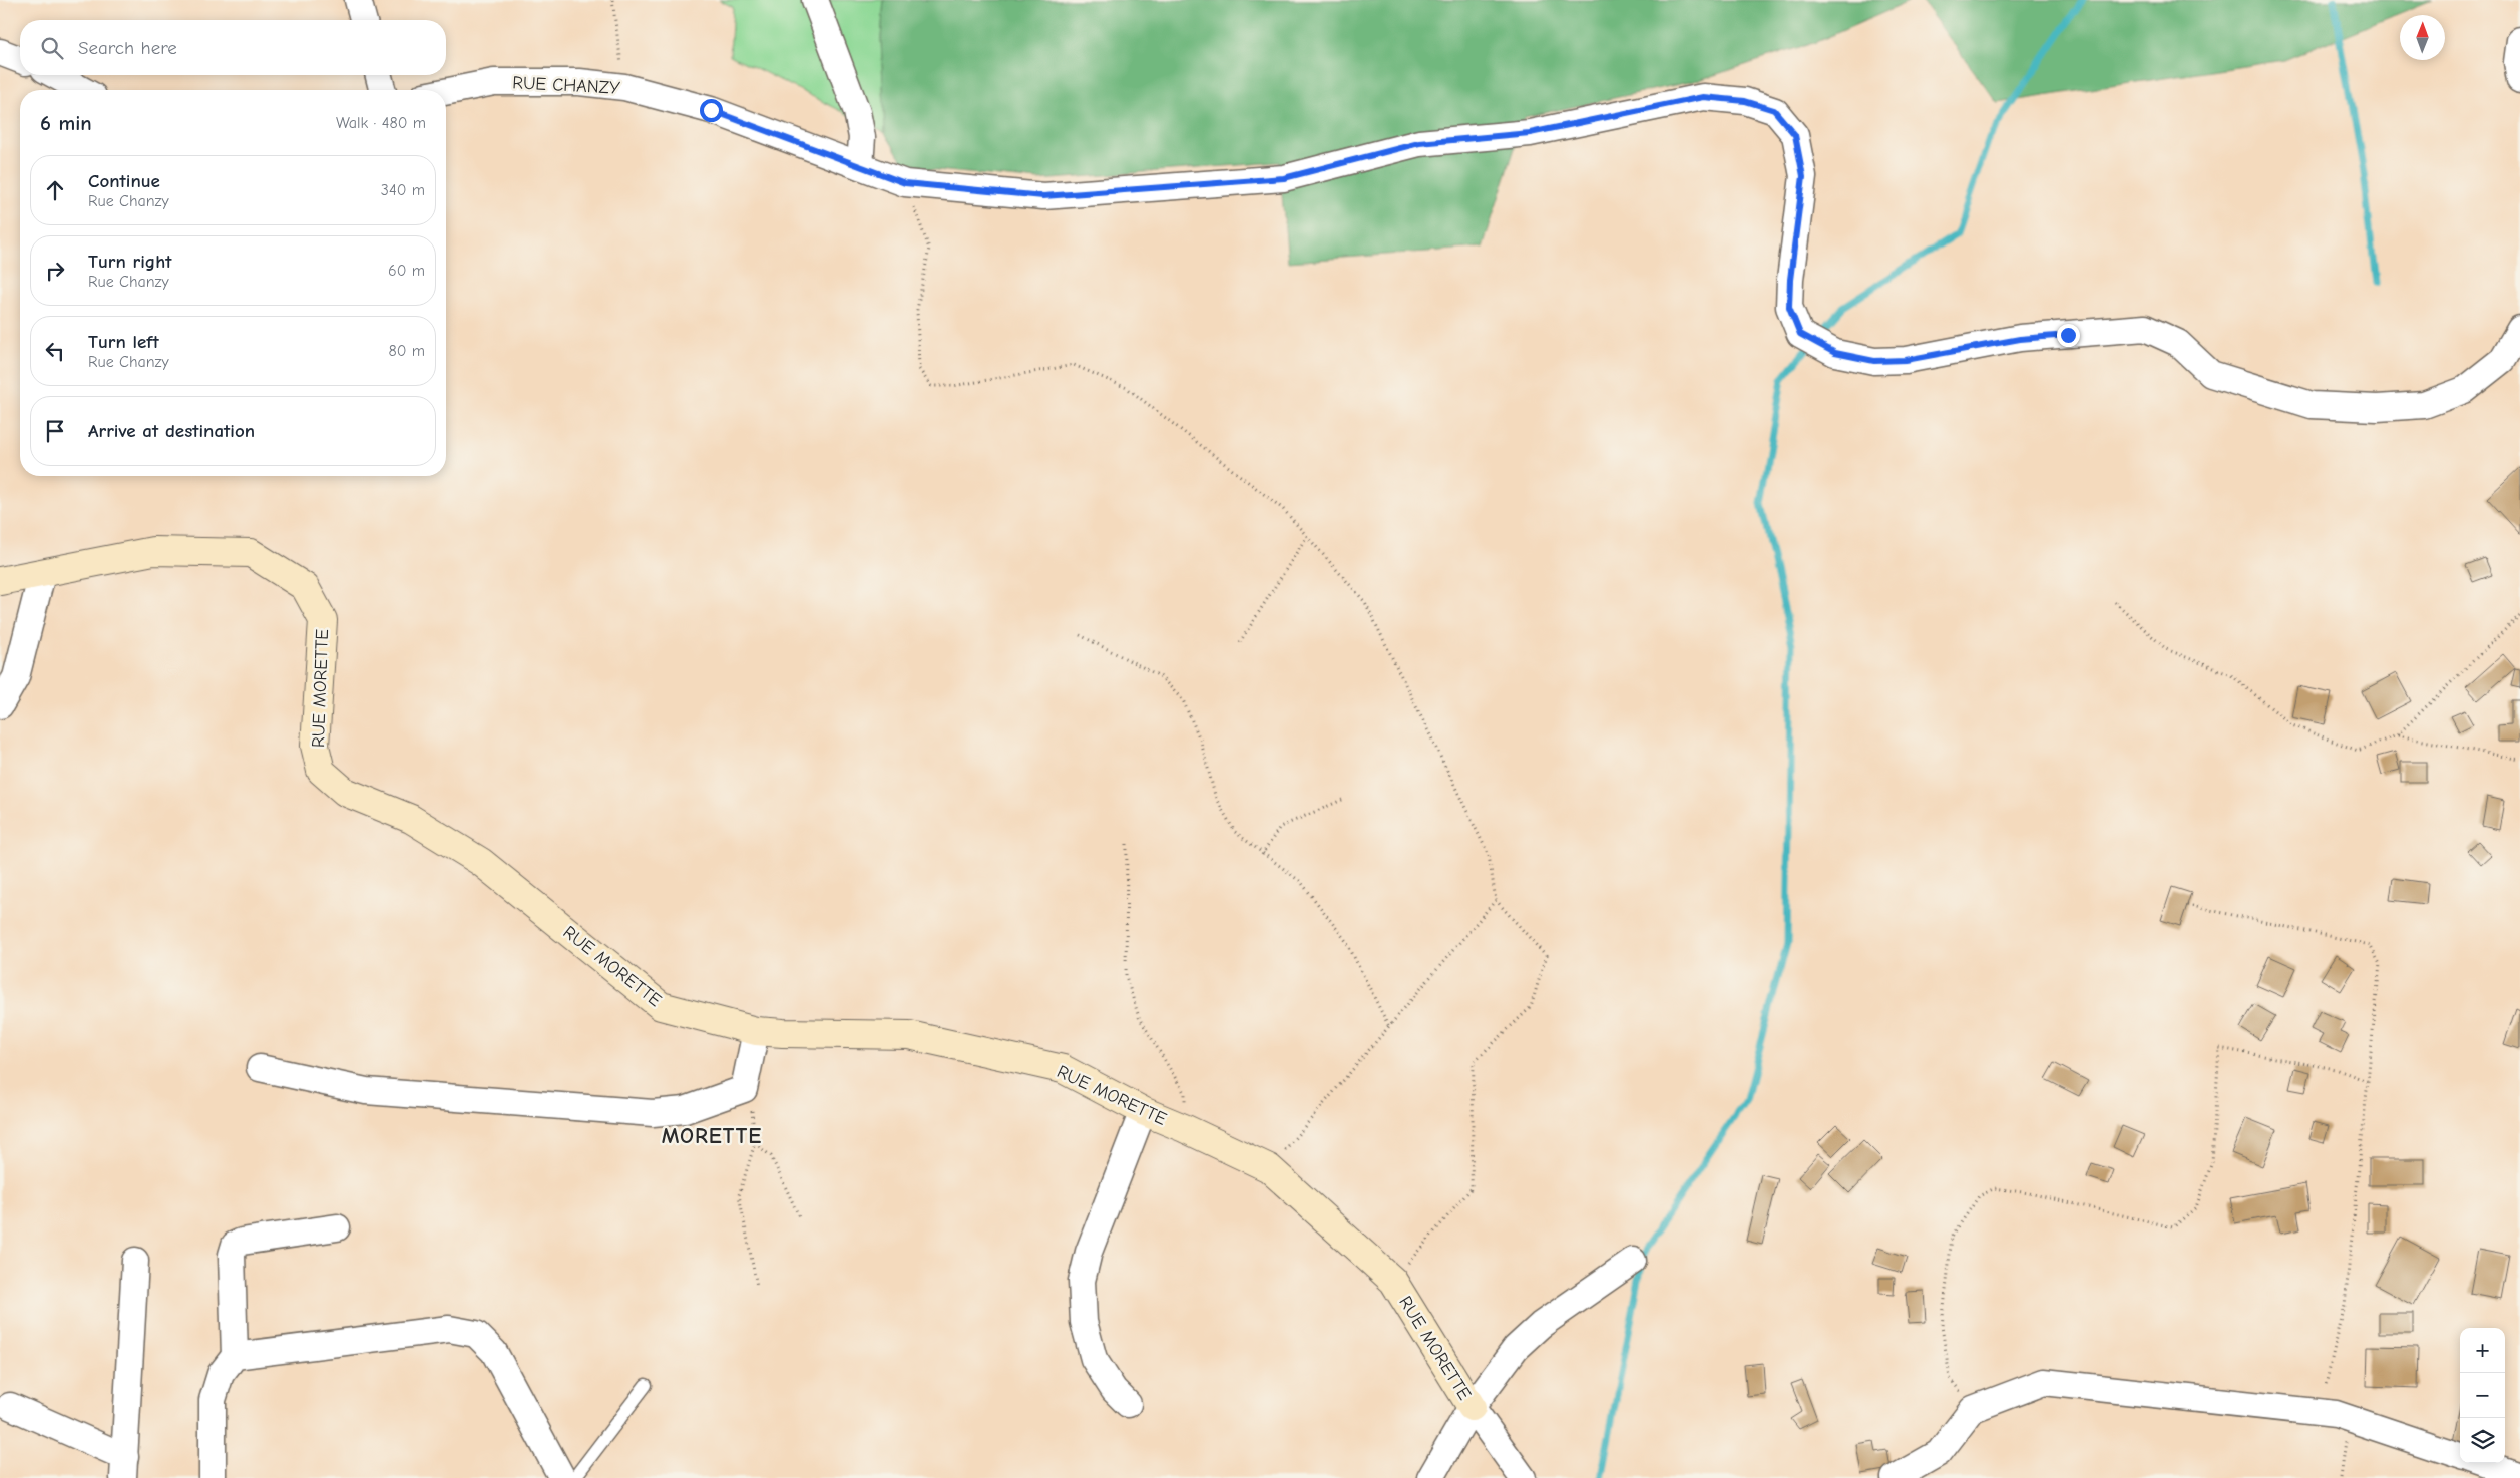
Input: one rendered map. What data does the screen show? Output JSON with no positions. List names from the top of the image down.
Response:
{
  "streets": {
    "street": ["RUE CHANZY", "RUE MORETTE"]
  },
  "districts": ["MORETTE"],
  "north": "top",
  "page": {
    "search": "Search here",
    "heading": ["6 min", "Walk · 480 m"],
    "list": [
      ["Continue", "Rue Chanzy", "340 m"],
      ["Turn right", "Rue Chanzy", "60 m"],
      ["Turn left", "Rue Chanzy", "80 m"],
      "Arrive at destination"
    ],
    "map_buttons": ["+", "−"]
  }
}
